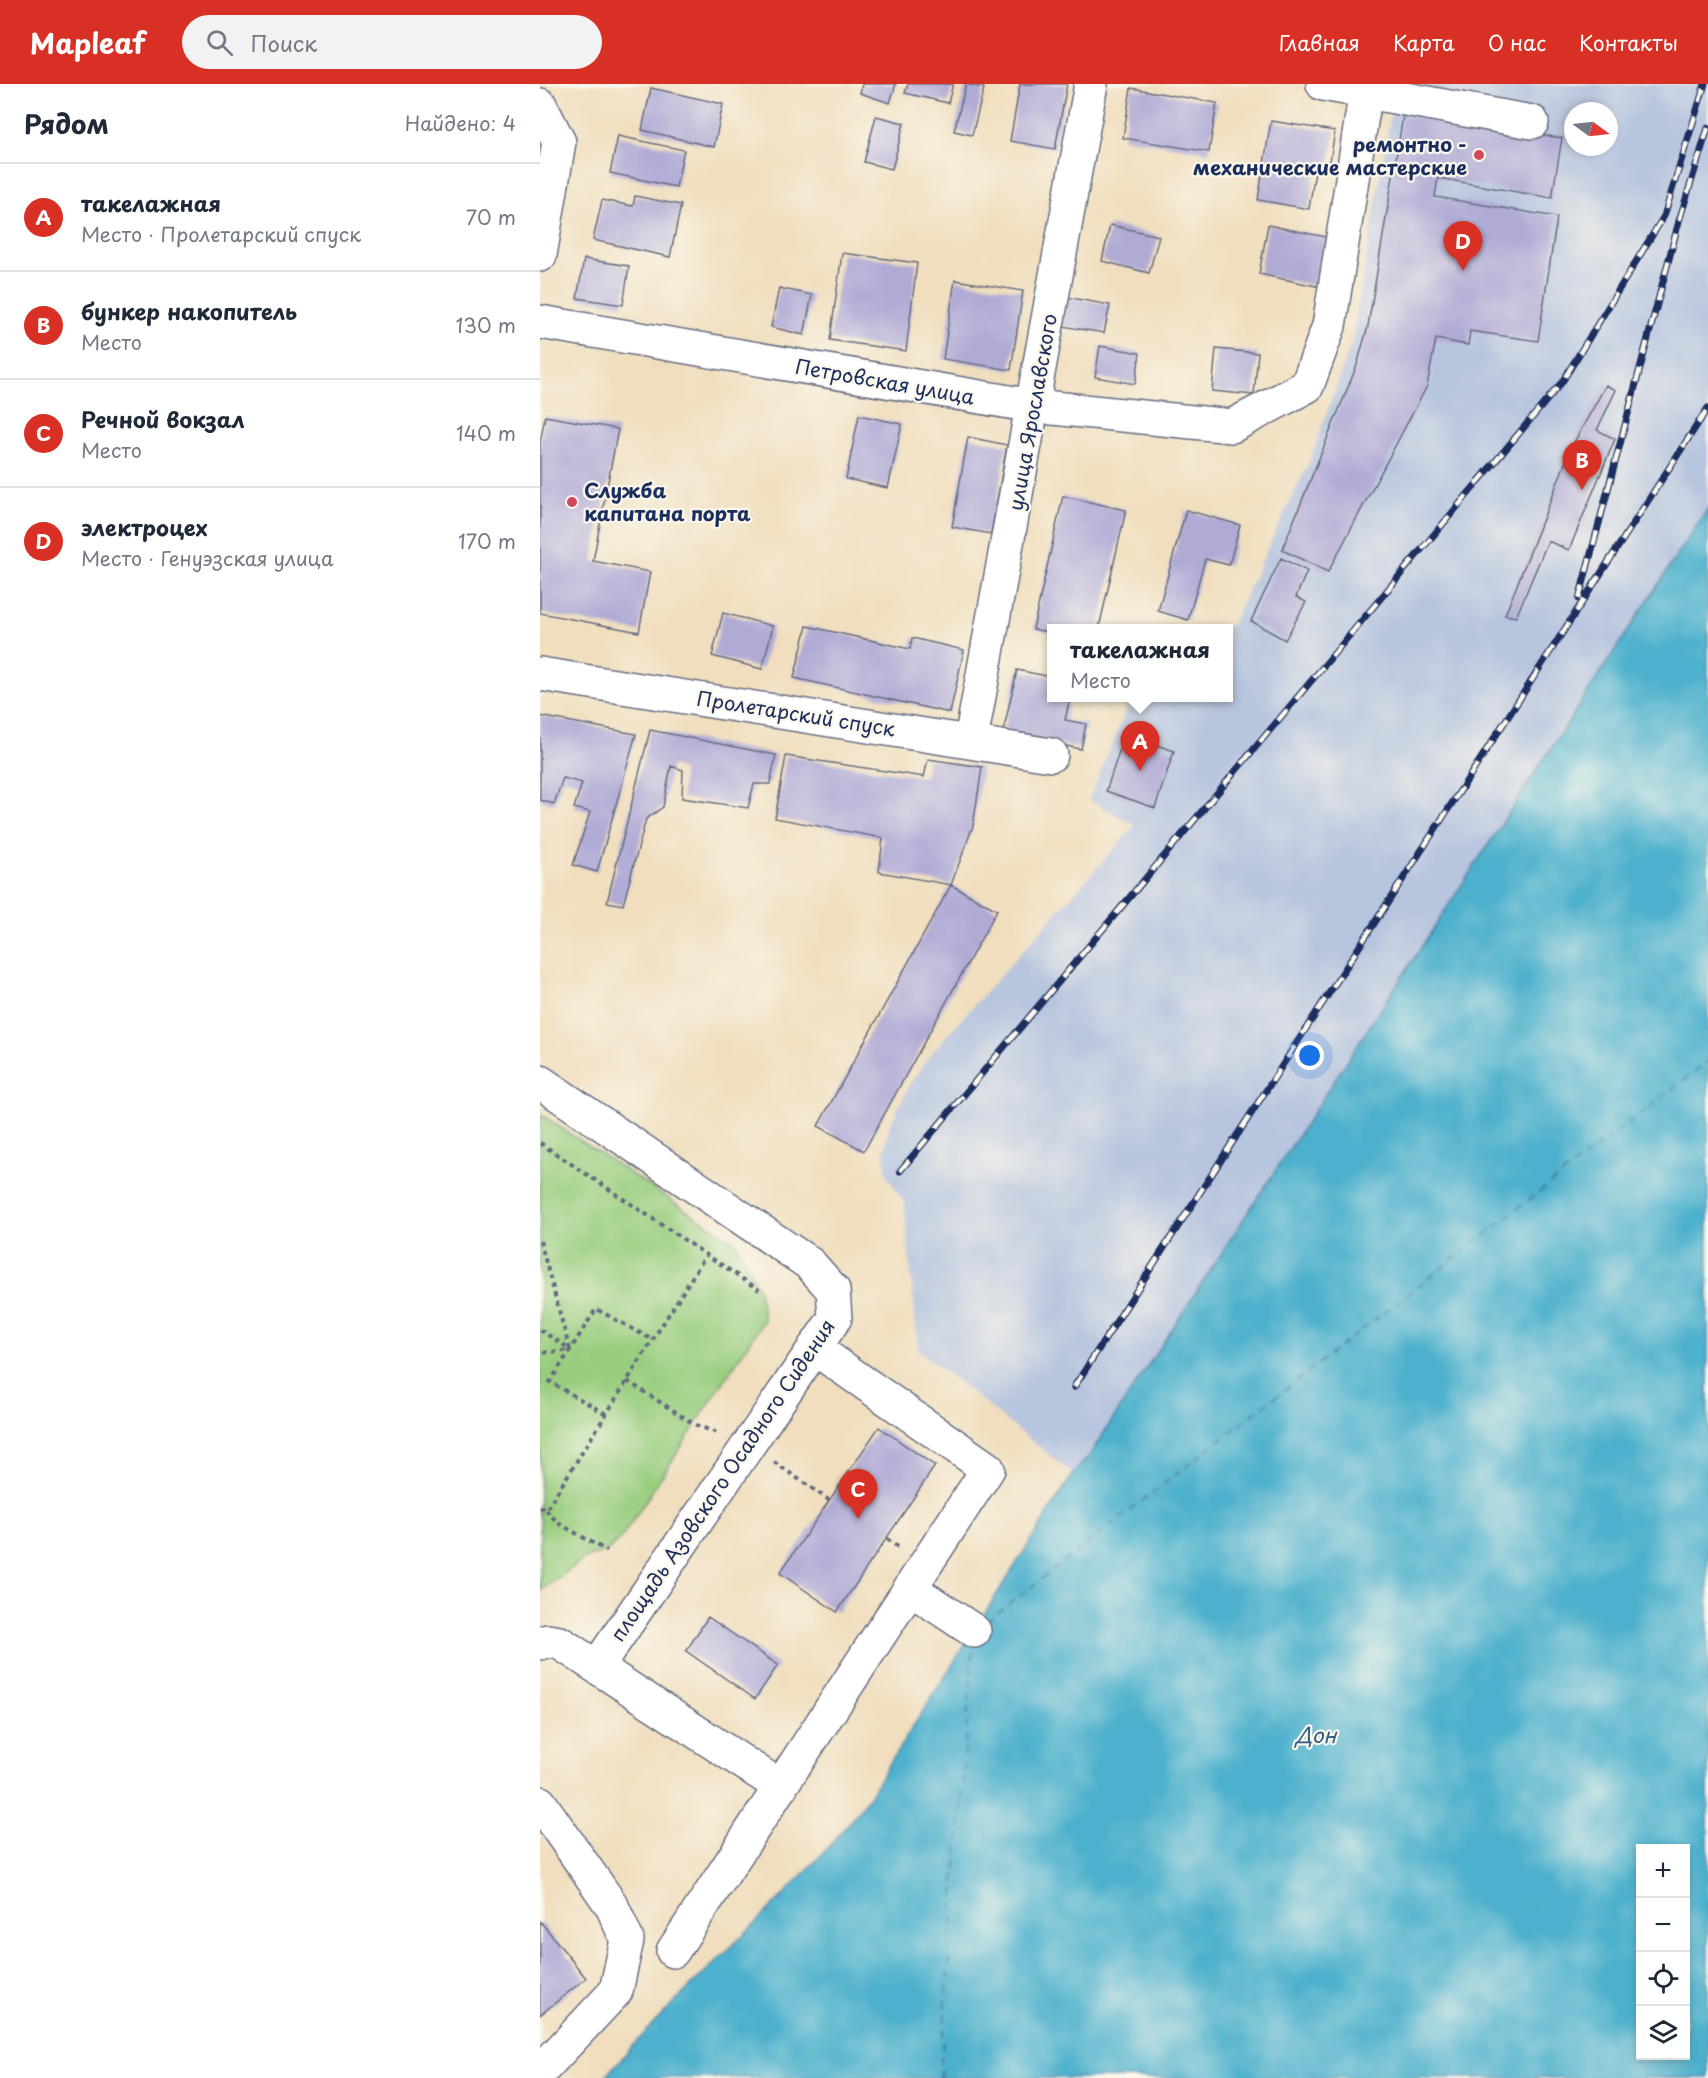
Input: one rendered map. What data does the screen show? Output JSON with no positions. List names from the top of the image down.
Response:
{
  "streets": {
    "street": [
      "Петровская улица",
      "улица Ярославского",
      "Пролетарский спуск",
      "площадь Азовского Осадного Сидения"
    ]
  },
  "crossings": [
    ["Петровская улица", "улица Ярославского"],
    ["улица Ярославского", "Пролетарский спуск"]
  ],
  "water": ["Дон"],
  "places": ["ремонтно - механические мастерские", "Служба капитана порта"],
  "north": "right",
  "page": {
    "header": "Mapleaf",
    "search": "Поиск",
    "nav": [
      "Главная",
      "Карта",
      "О нас",
      "Контакты"
    ],
    "heading": ["Рядом", "Найдено: 4"],
    "list": [
      {
        "mark": "A",
        "name": "такелажная",
        "note": "Место · Пролетарский спуск",
        "value": "70 m"
      },
      {
        "mark": "B",
        "name": "бункер накопитель",
        "note": "Место",
        "value": "130 m"
      },
      {
        "mark": "C",
        "name": "Речной вокзал",
        "note": "Место",
        "value": "140 m"
      },
      {
        "mark": "D",
        "name": "электроцех",
        "note": "Место · Генуэзская улица",
        "value": "170 m"
      }
    ],
    "pins": [
      "D",
      "B",
      "A",
      "C"
    ],
    "popup": ["такелажная", "Место"],
    "map_buttons": ["+", "−"]
  }
}
